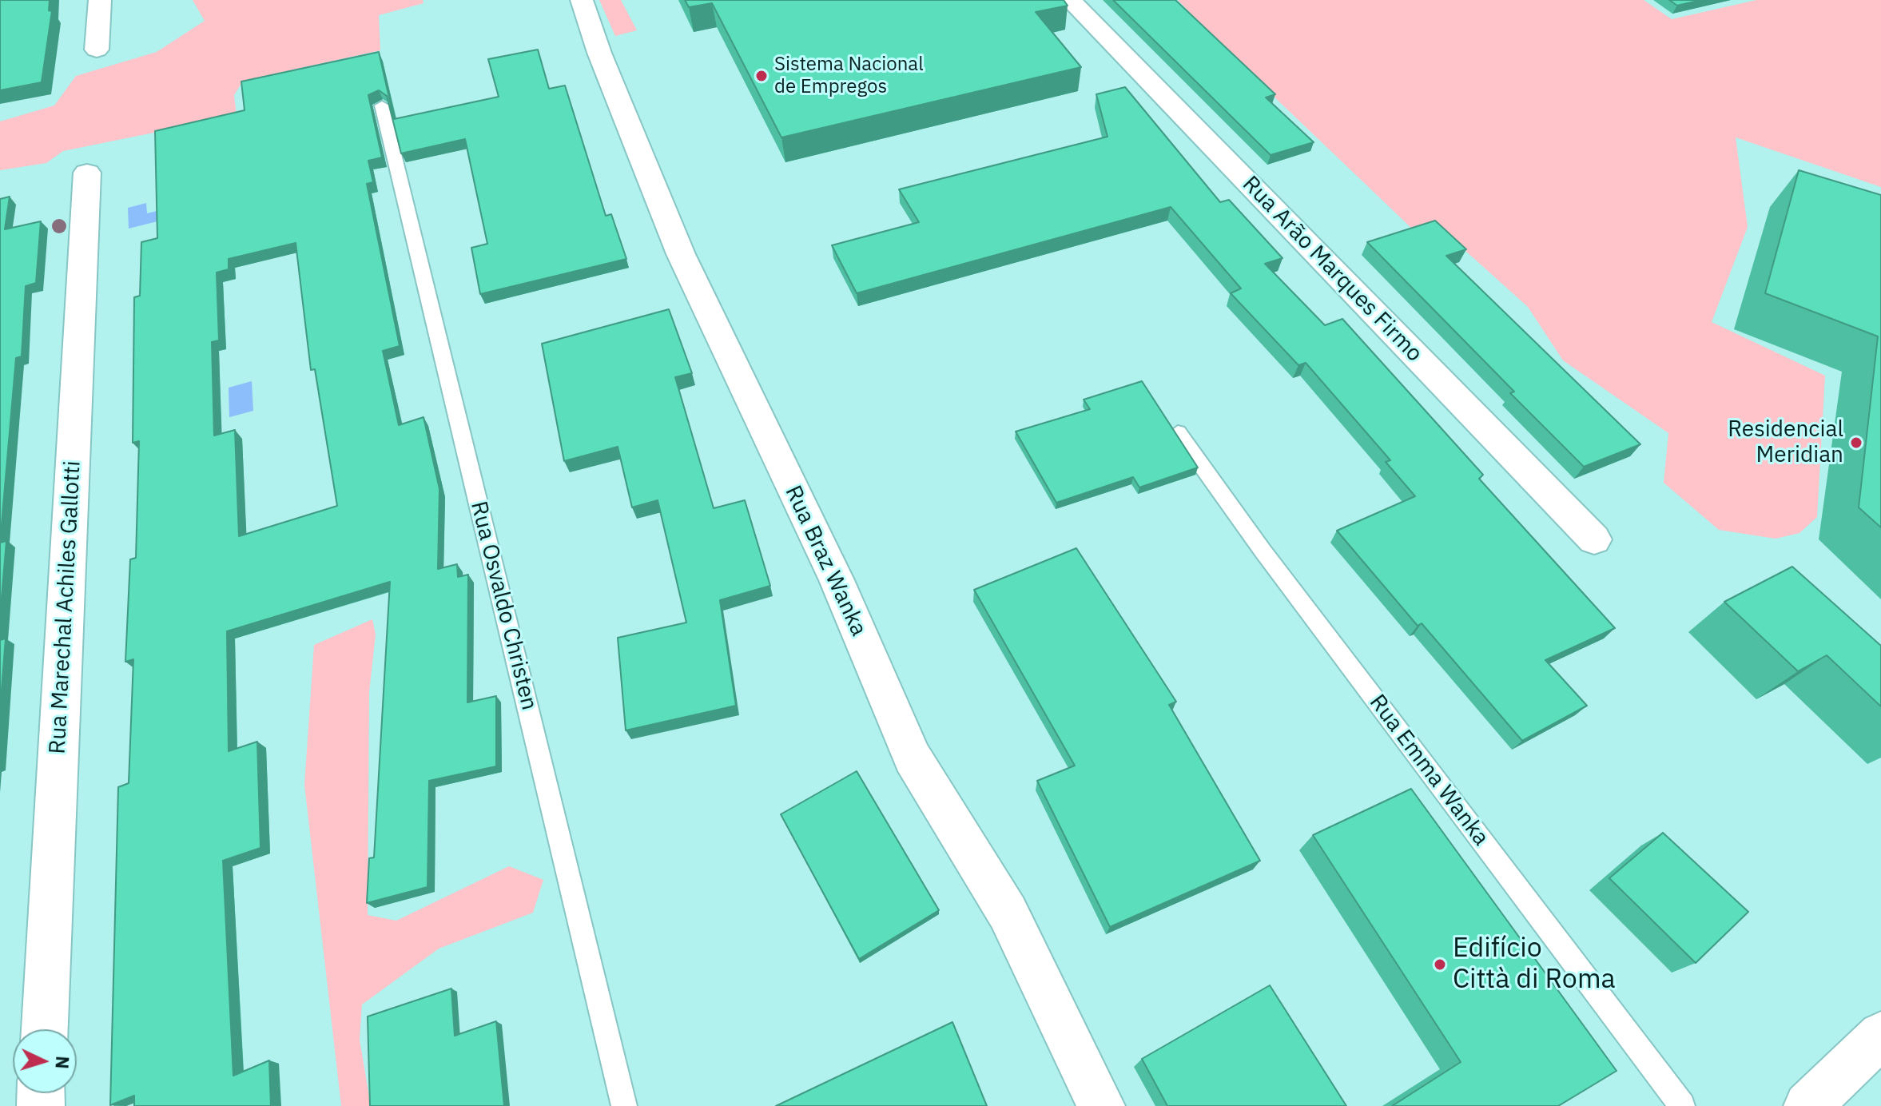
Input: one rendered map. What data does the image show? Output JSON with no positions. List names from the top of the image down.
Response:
{
  "streets": {
    "street": ["Rua Arão Marques Firmo", "Rua Braz Wanka", "Rua Marechal Achiles Gallotti"],
    "lane": ["Rua Osvaldo Christen", "Rua Emma Wanka"]
  },
  "places": ["Sistema Nacional de Empregos", "Residencial Meridian", "Edifício Città di Roma"],
  "north": "right"
}
